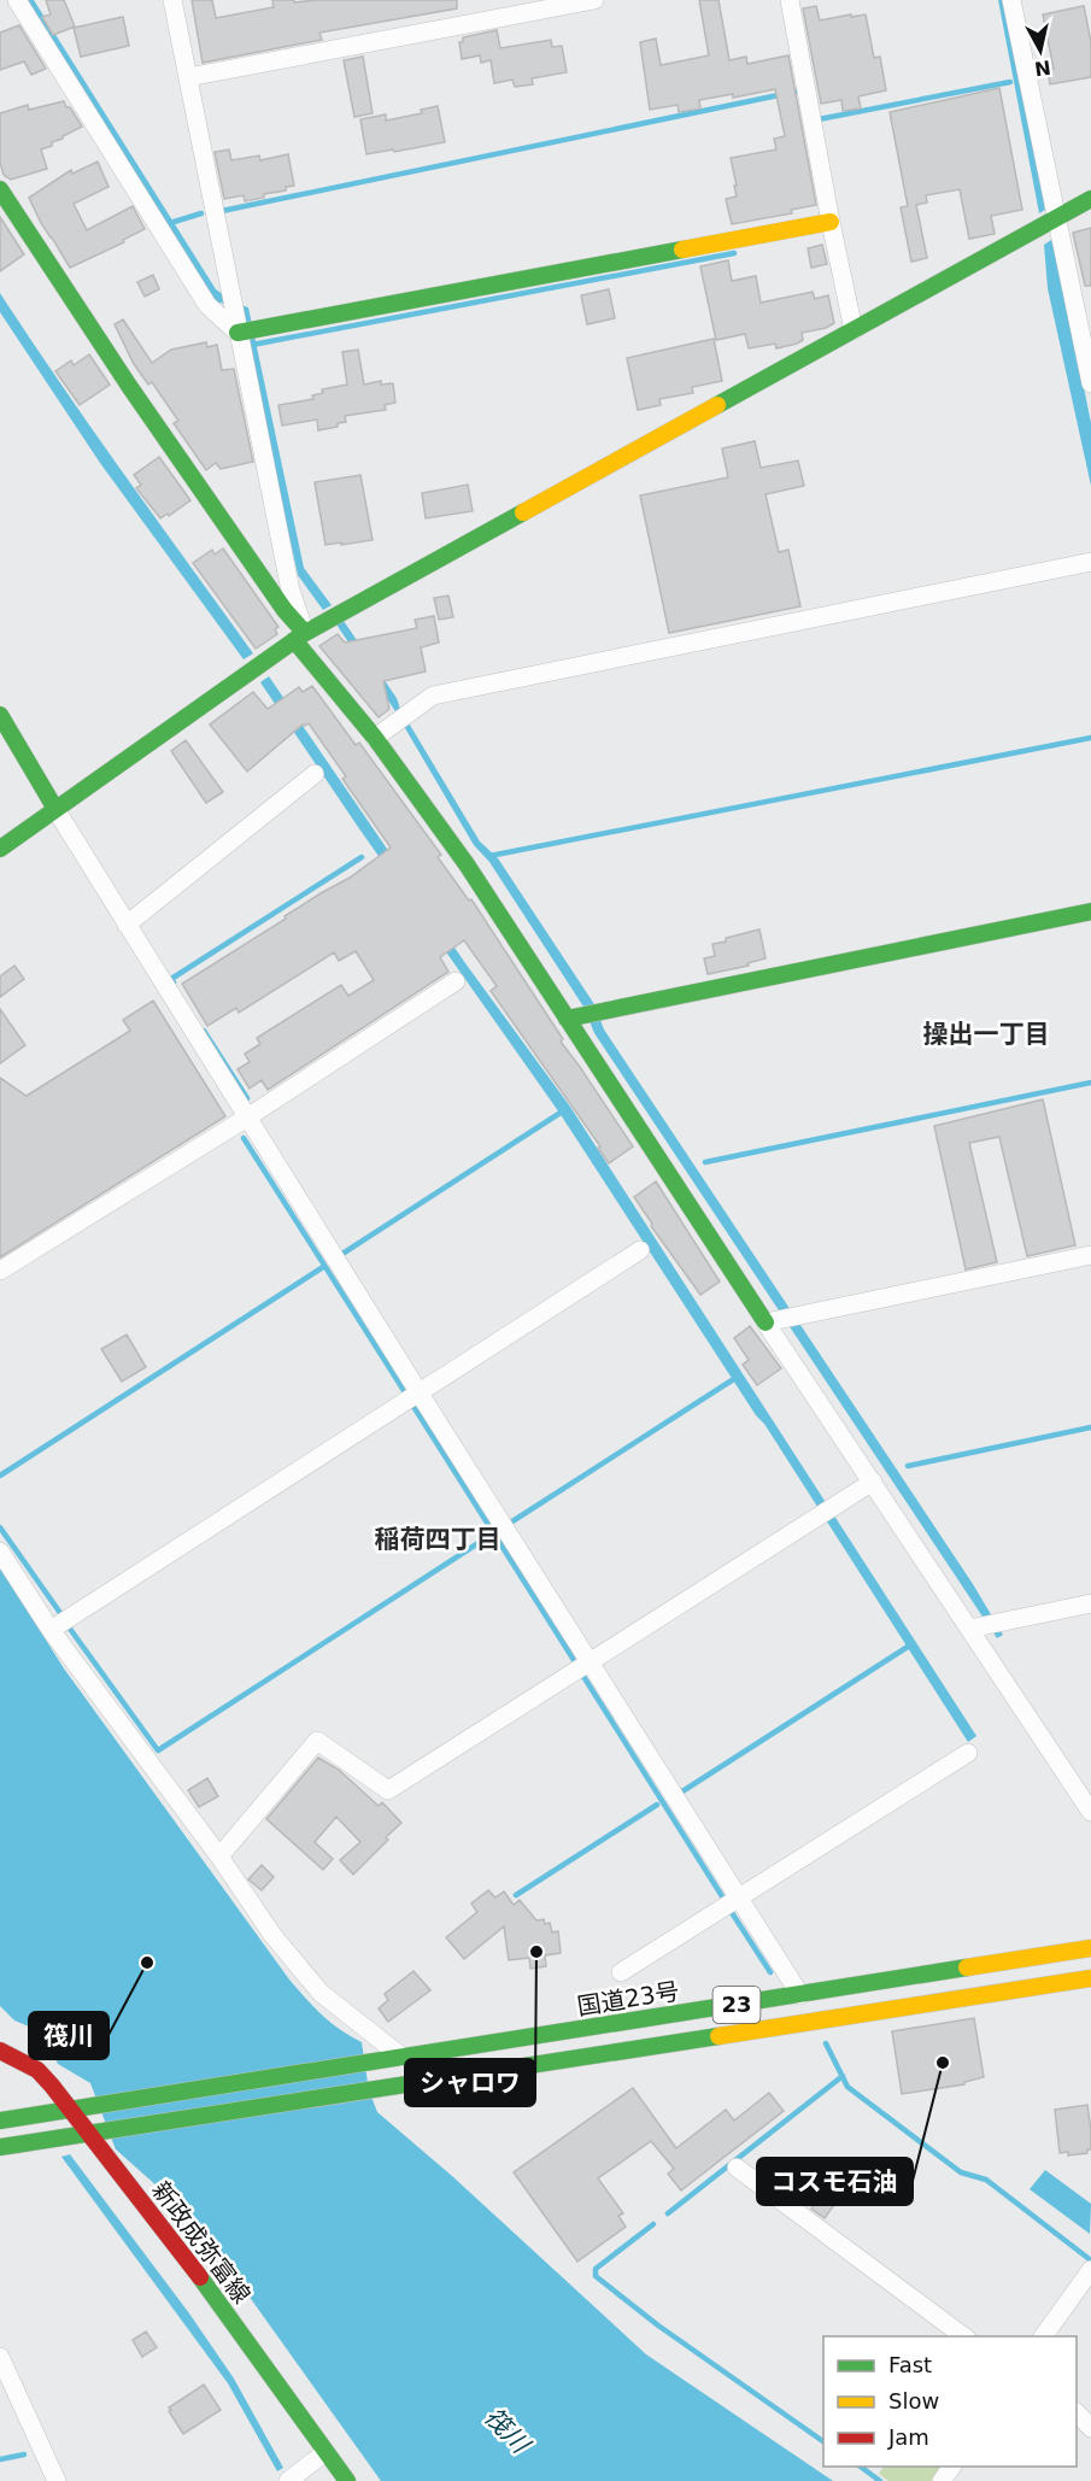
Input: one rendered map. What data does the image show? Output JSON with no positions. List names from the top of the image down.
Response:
{
  "streets": {
    "main road": ["国道23号", "23", "新政成弥富線"]
  },
  "crossings": [
    ["国道23号", "新政成弥富線"],
    ["23", "新政成弥富線"]
  ],
  "districts": ["操出一丁目", "稲荷四丁目"],
  "water": ["筏川"],
  "places": ["シャロワ", "筏川", "コスモ石油"],
  "legend": ["Fast", "Slow", "Jam"],
  "north": "bottom"
}
